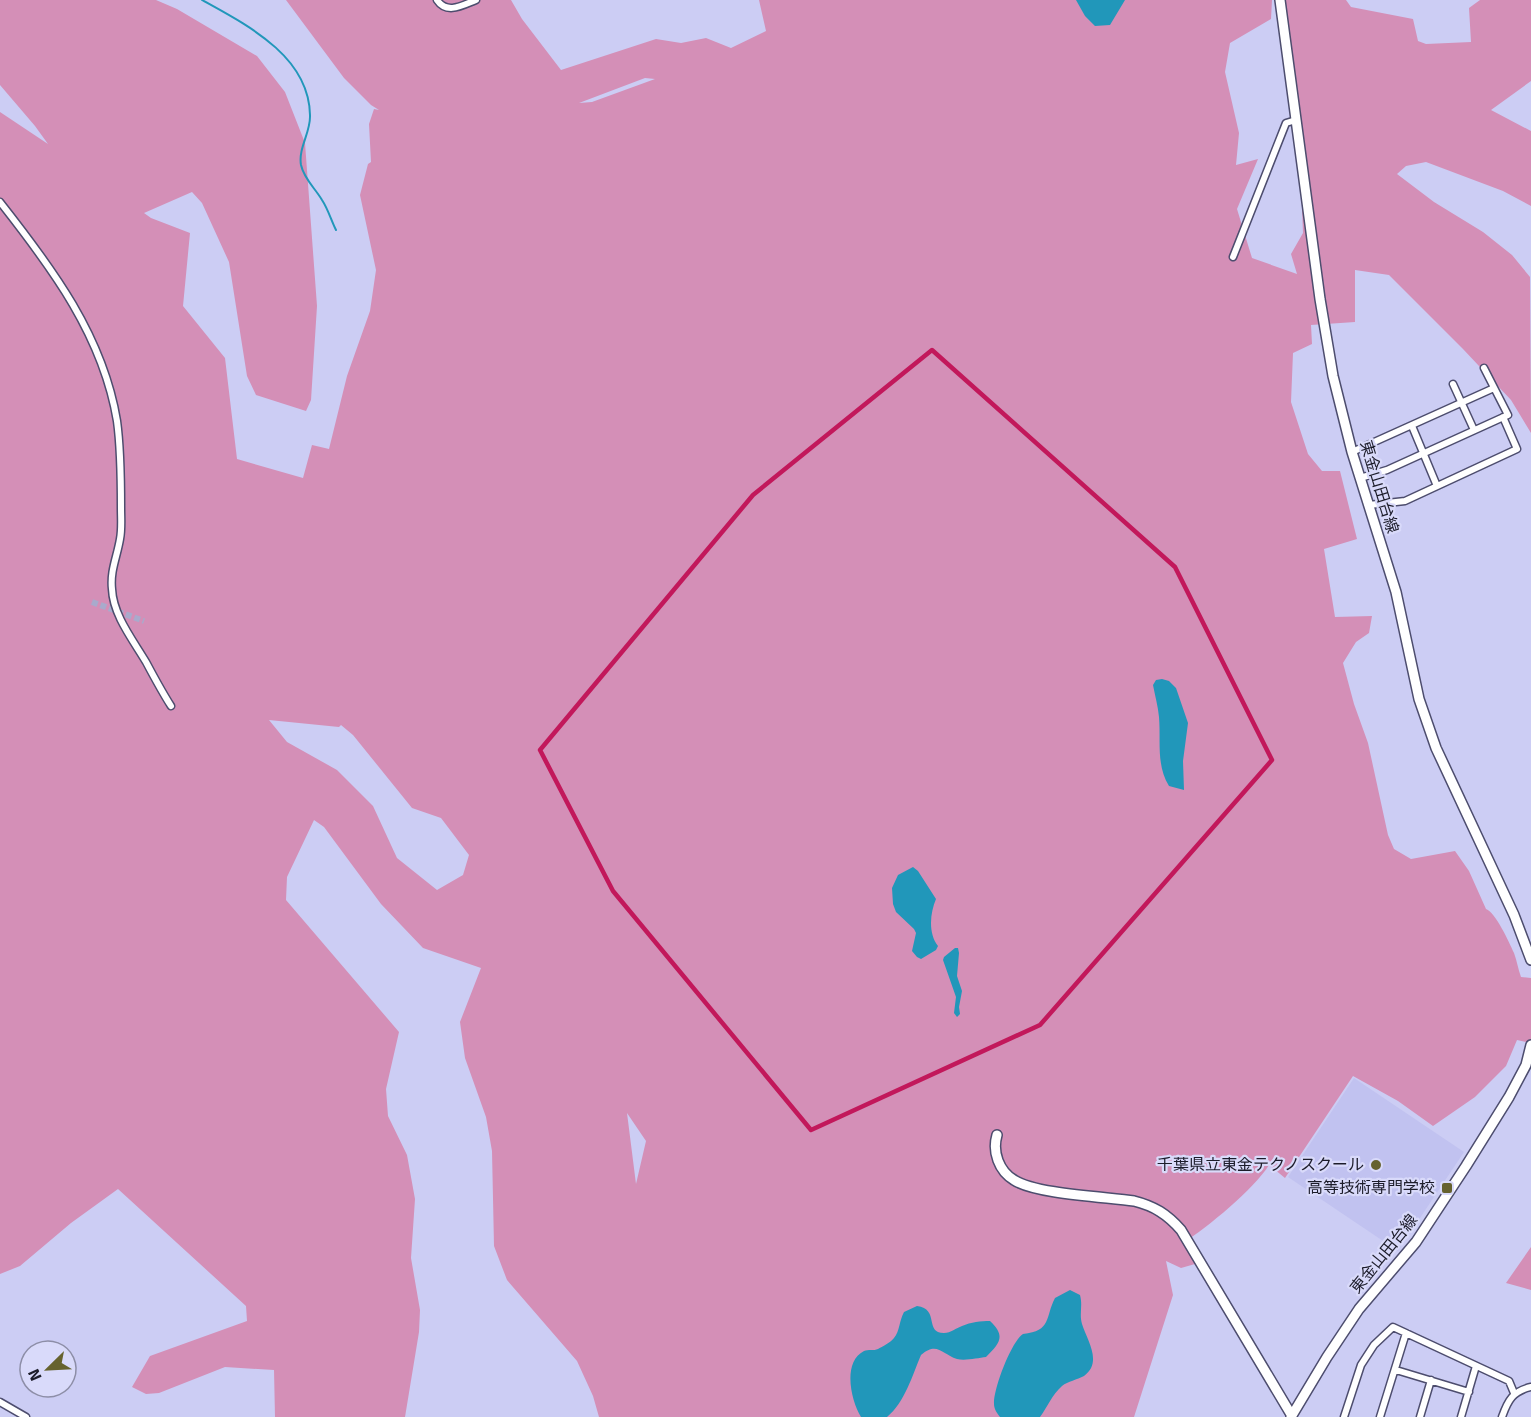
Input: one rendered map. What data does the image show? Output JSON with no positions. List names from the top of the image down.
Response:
{
  "streets": {
    "main road": ["東金山田台線"]
  },
  "places": {
    "other": ["千葉県立東金テクノスクール"],
    "transit": ["高等技術専門学校"]
  },
  "north": "bottom left"
}
